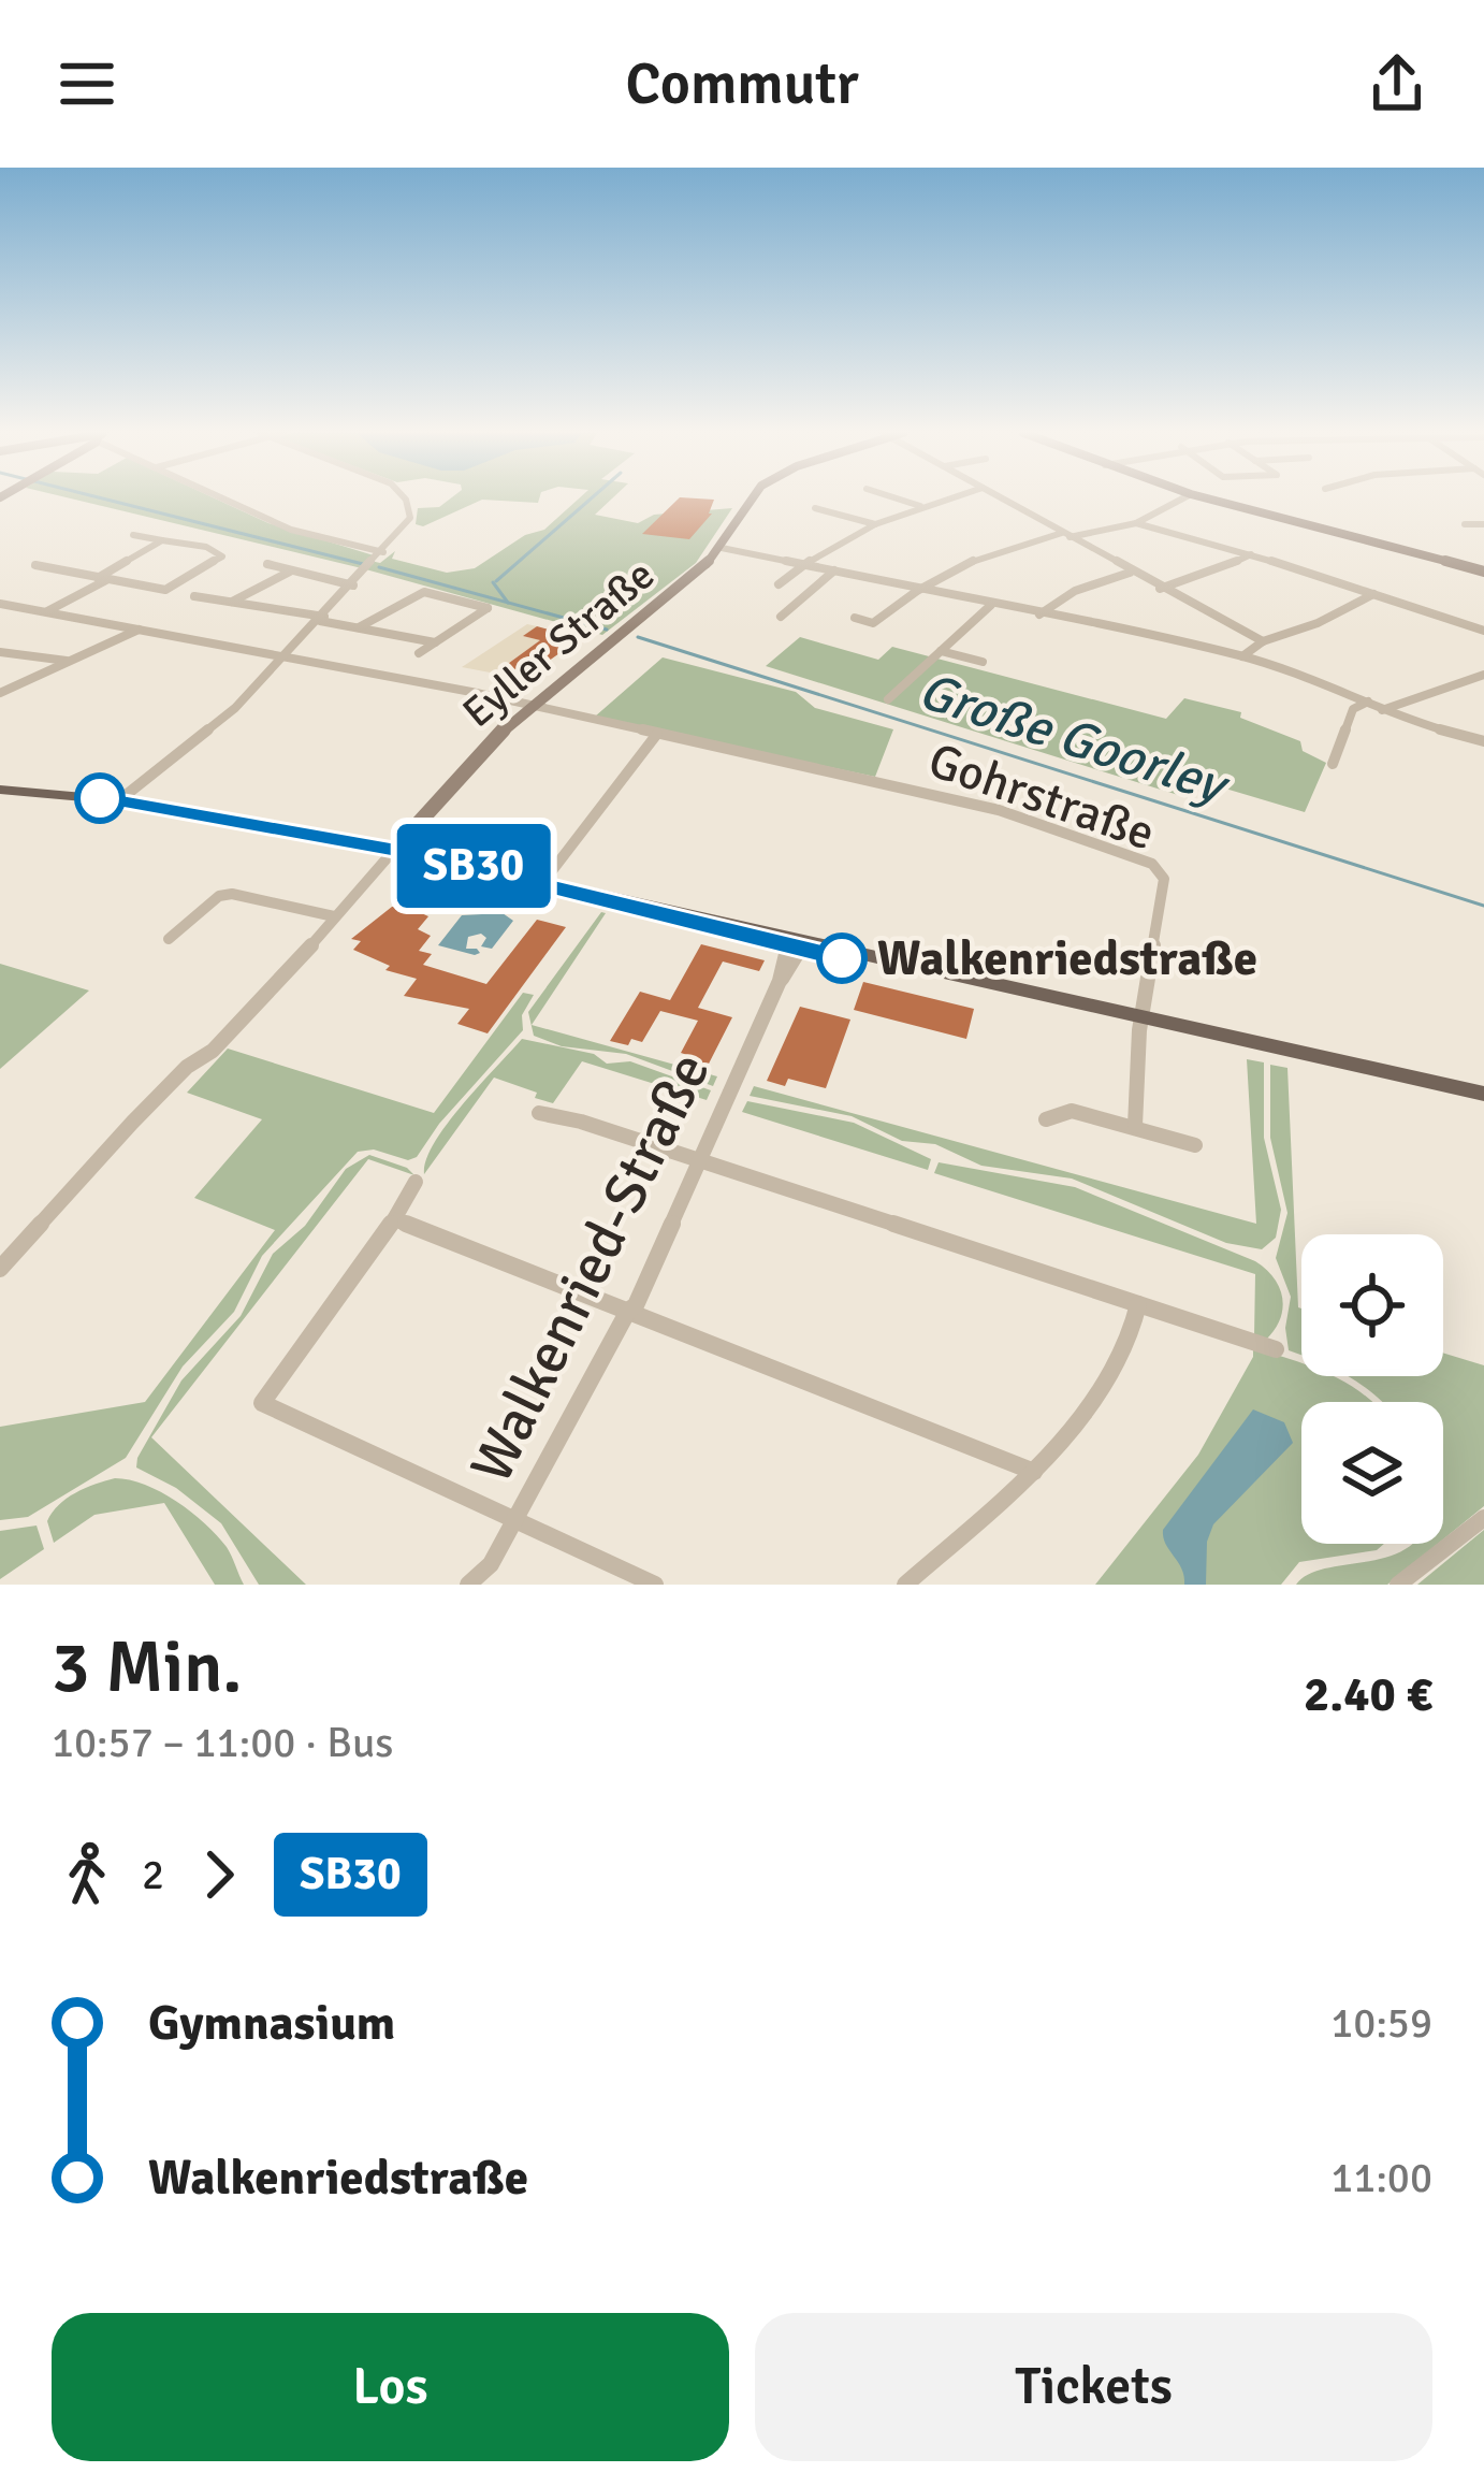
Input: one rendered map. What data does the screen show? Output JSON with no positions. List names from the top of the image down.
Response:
{
  "streets": {
    "main road": ["Eyller Straße"],
    "street": ["Gohrstraße", "Walkenried-Straße"]
  },
  "crossings": [
    ["Eyller Straße", "Gohrstraße"]
  ],
  "water": ["Große Goorley"],
  "places": ["Walkenriedstraße"],
  "lines": ["bus line SB30"],
  "page": {
    "header": "Commutr",
    "on_map": "SB30",
    "heading": ["3 Min.", "10:57 – 11:00 · Bus", "2.40 €"],
    "legs": ["2", "SB30"],
    "list": [
      {
        "name": "Gymnasium",
        "value": "10:59"
      },
      {
        "name": "Walkenriedstraße",
        "value": "11:00"
      }
    ],
    "buttons": ["Los", "Tickets"]
  }
}
